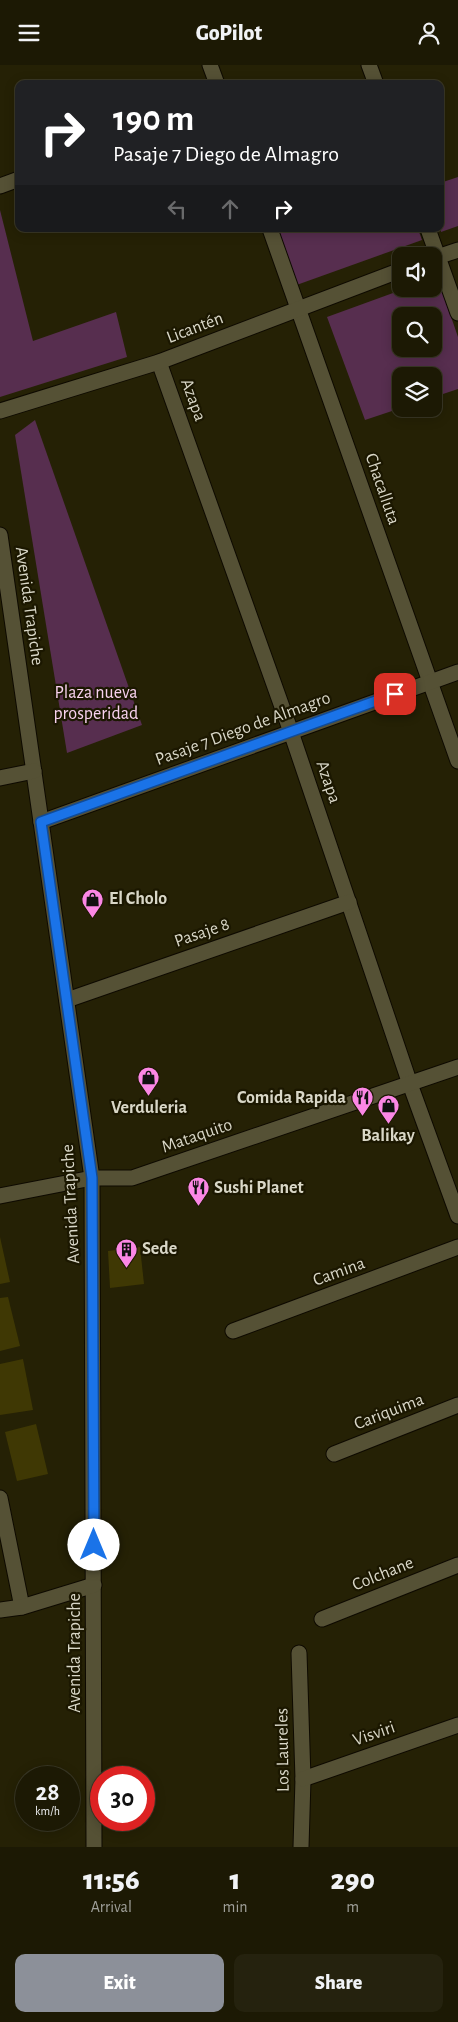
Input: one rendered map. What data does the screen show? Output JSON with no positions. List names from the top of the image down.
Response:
{
  "streets": {
    "street": [
      "Licantén",
      "Azapa",
      "Chacalluta",
      "Avenida Trapiche",
      "Pasaje 7 Diego de Almagro",
      "Pasaje 8",
      "Mataquito",
      "Camina",
      "Cariquima",
      "Colchane",
      "Visviri",
      "Los Laureles"
    ]
  },
  "crossings": [
    ["Licantén", "Azapa"],
    ["Licantén", "Chacalluta"],
    ["Azapa", "Pasaje 7 Diego de Almagro"],
    ["Azapa", "Pasaje 8"],
    ["Azapa", "Mataquito"],
    ["Chacalluta", "Pasaje 7 Diego de Almagro"],
    ["Avenida Trapiche", "Pasaje 7 Diego de Almagro"],
    ["Avenida Trapiche", "Pasaje 8"],
    ["Avenida Trapiche", "Mataquito"],
    ["Visviri", "Los Laureles"]
  ],
  "parks": ["Plaza nueva prosperidad"],
  "places": {
    "shop": ["El Cholo", "Verduleria", "Balikay"],
    "restaurant": ["Comida Rapida", "Sushi Planet"],
    "building": ["Sede"]
  },
  "page": {
    "header": "GoPilot",
    "turn": ["190 m", "Pasaje 7 Diego de Almagro"],
    "speed": "28 km/h",
    "limit": "30",
    "eta": [
      "11:56",
      "Arrival",
      "1",
      "min",
      "290",
      "m"
    ],
    "buttons": ["Exit", "Share"]
  }
}
